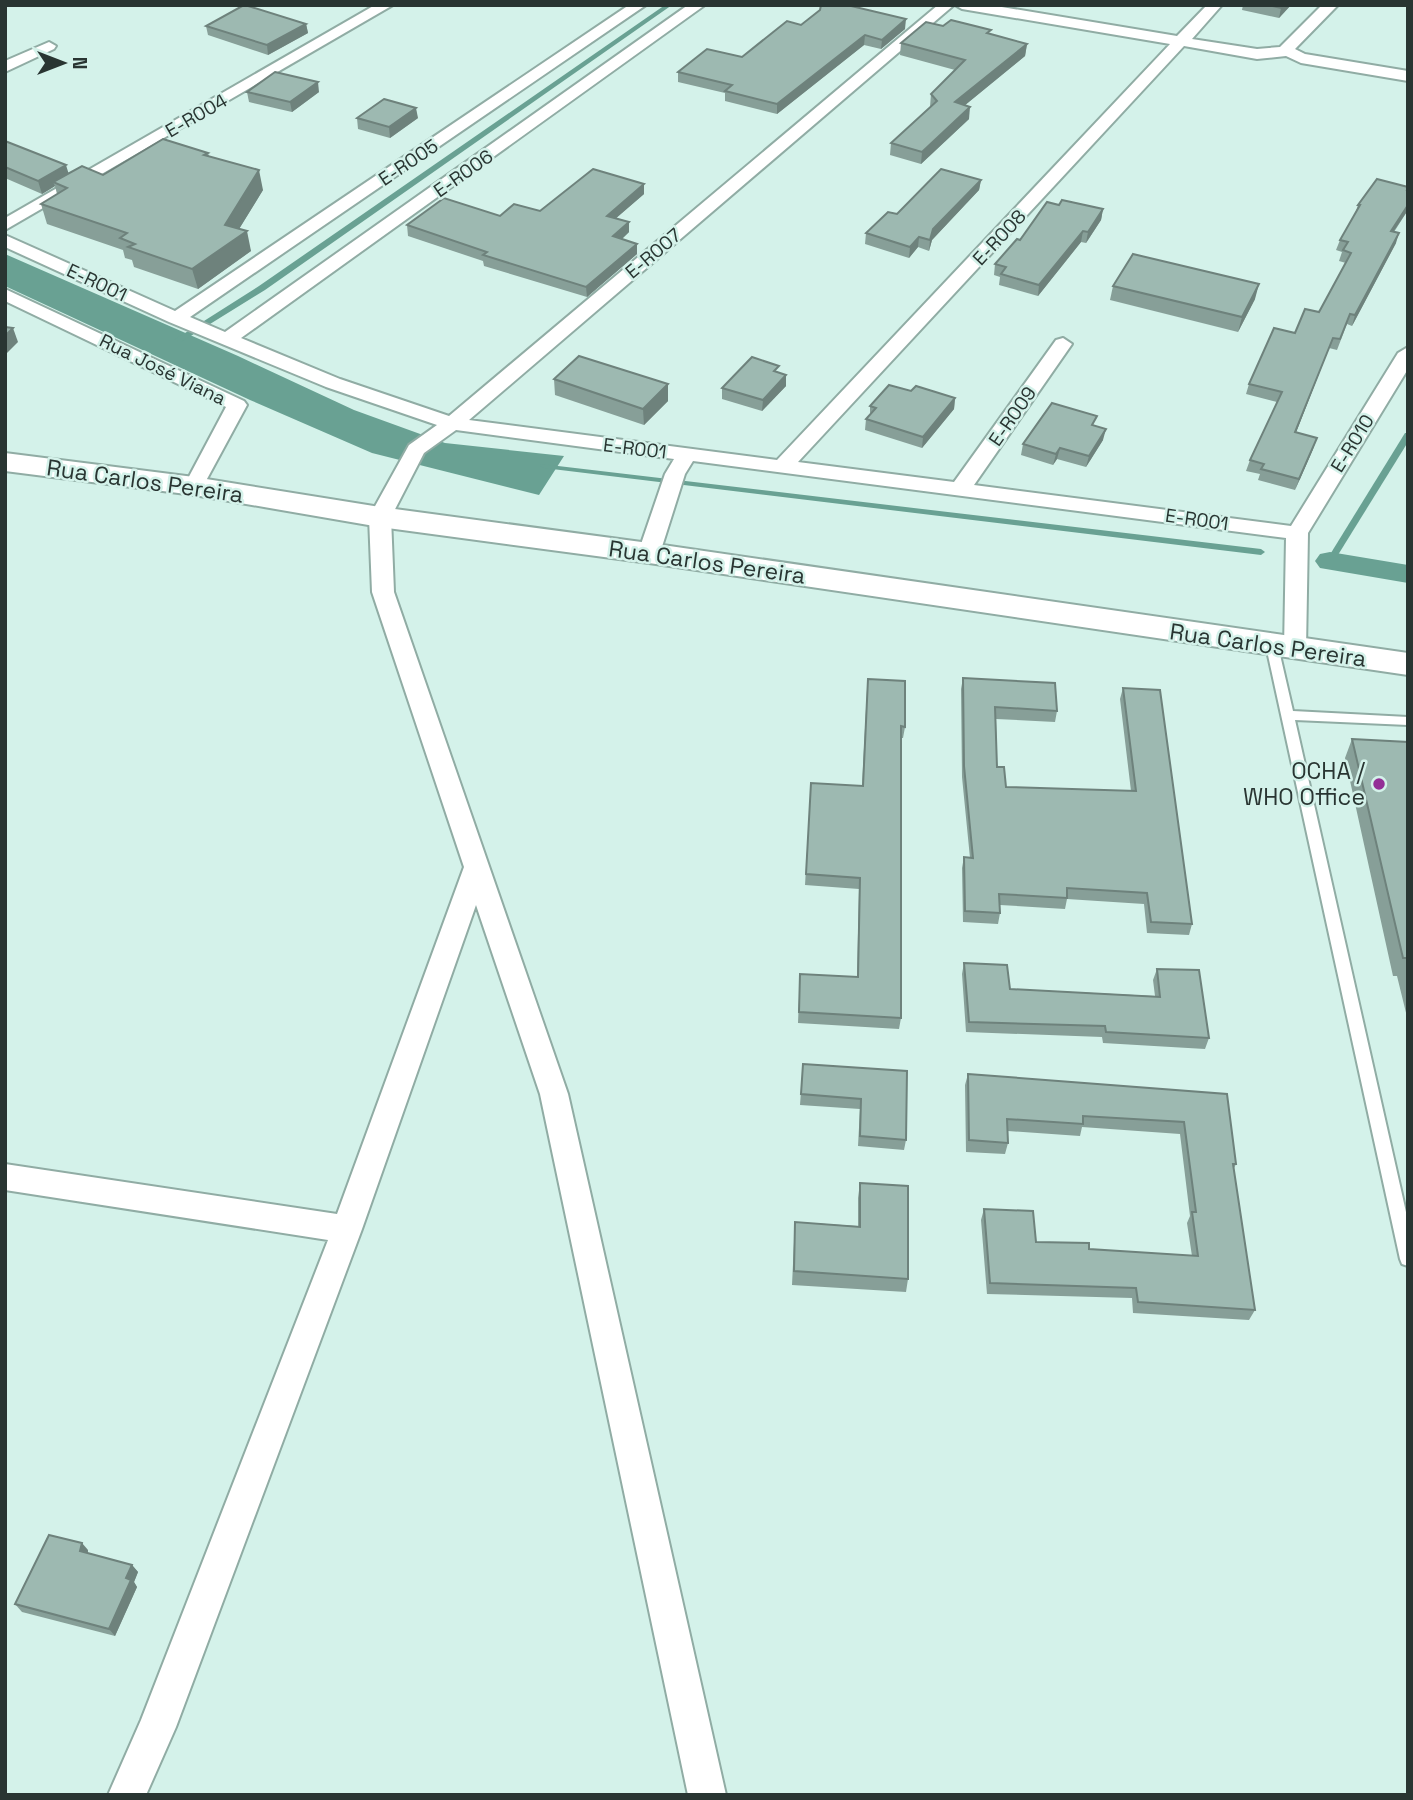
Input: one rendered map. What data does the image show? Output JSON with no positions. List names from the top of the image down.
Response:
{
  "streets": {
    "street": [
      "E-R004",
      "E-R005",
      "E-R006",
      "E-R008",
      "E-R007",
      "E-R001",
      "Rua José Viana",
      "E-R009",
      "E-R010",
      "Rua Carlos Pereira"
    ]
  },
  "crossings": [
    ["E-R005", "E-R001"],
    ["E-R006", "E-R001"],
    ["E-R008", "E-R001"],
    ["E-R007", "E-R001"],
    ["E-R007", "Rua Carlos Pereira"],
    ["E-R001", "E-R009"],
    ["E-R001", "E-R010"],
    ["Rua José Viana", "Rua Carlos Pereira"]
  ],
  "places": ["OCHA / WHO Office"],
  "north": "right"
}
